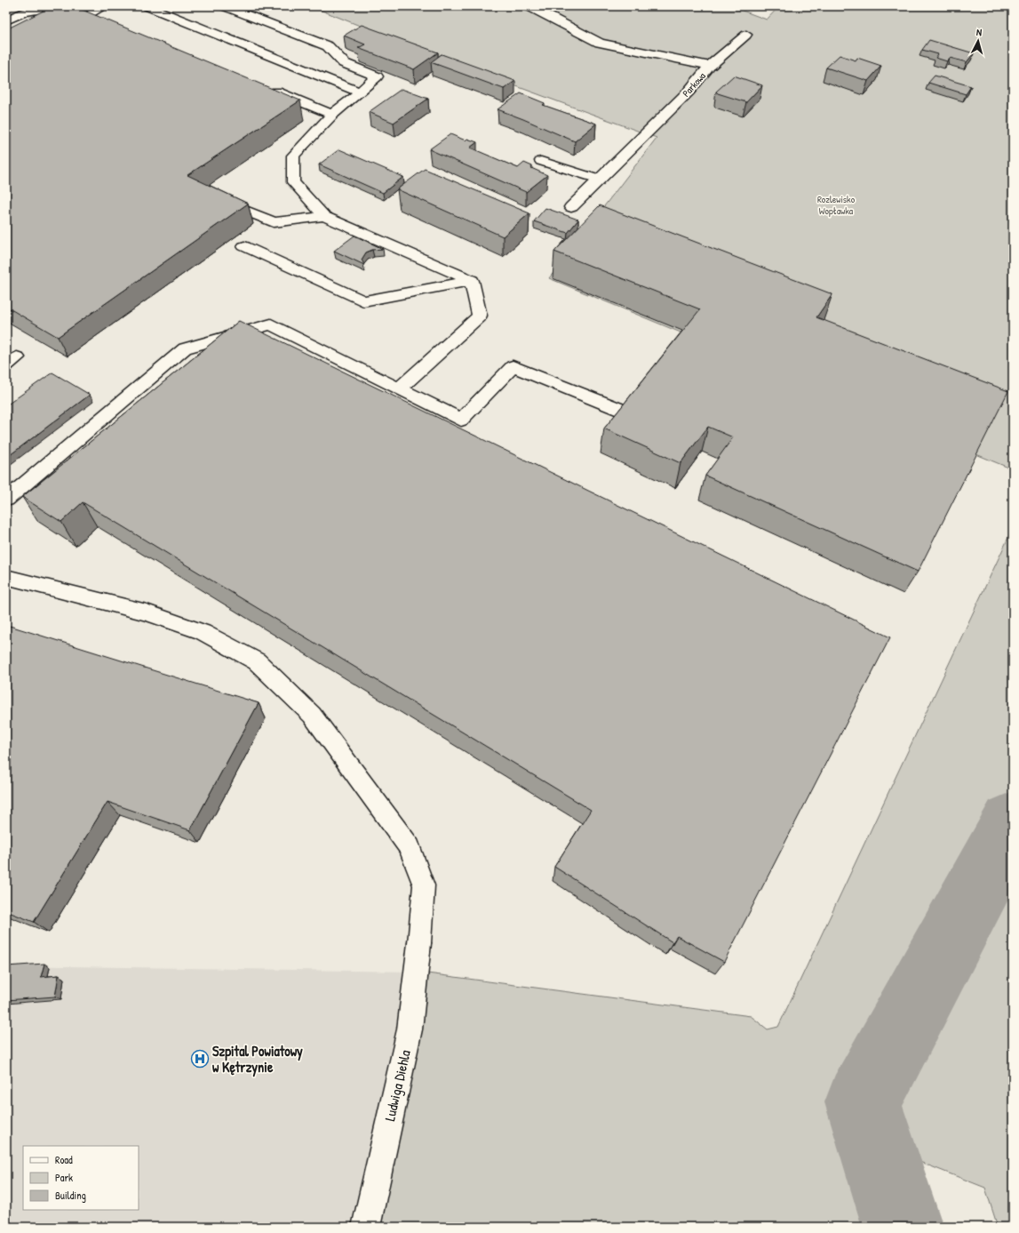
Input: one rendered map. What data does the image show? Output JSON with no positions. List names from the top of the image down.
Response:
{
  "streets": {
    "street": ["Parkowa", "Ludwiga Diehla"]
  },
  "parks": ["Rozlewisko Wopławka"],
  "places": {
    "hospital": ["Szpital Powiatowy w Kętrzynie"]
  },
  "legend": ["Road", "Park", "Building"],
  "north": "top"
}
